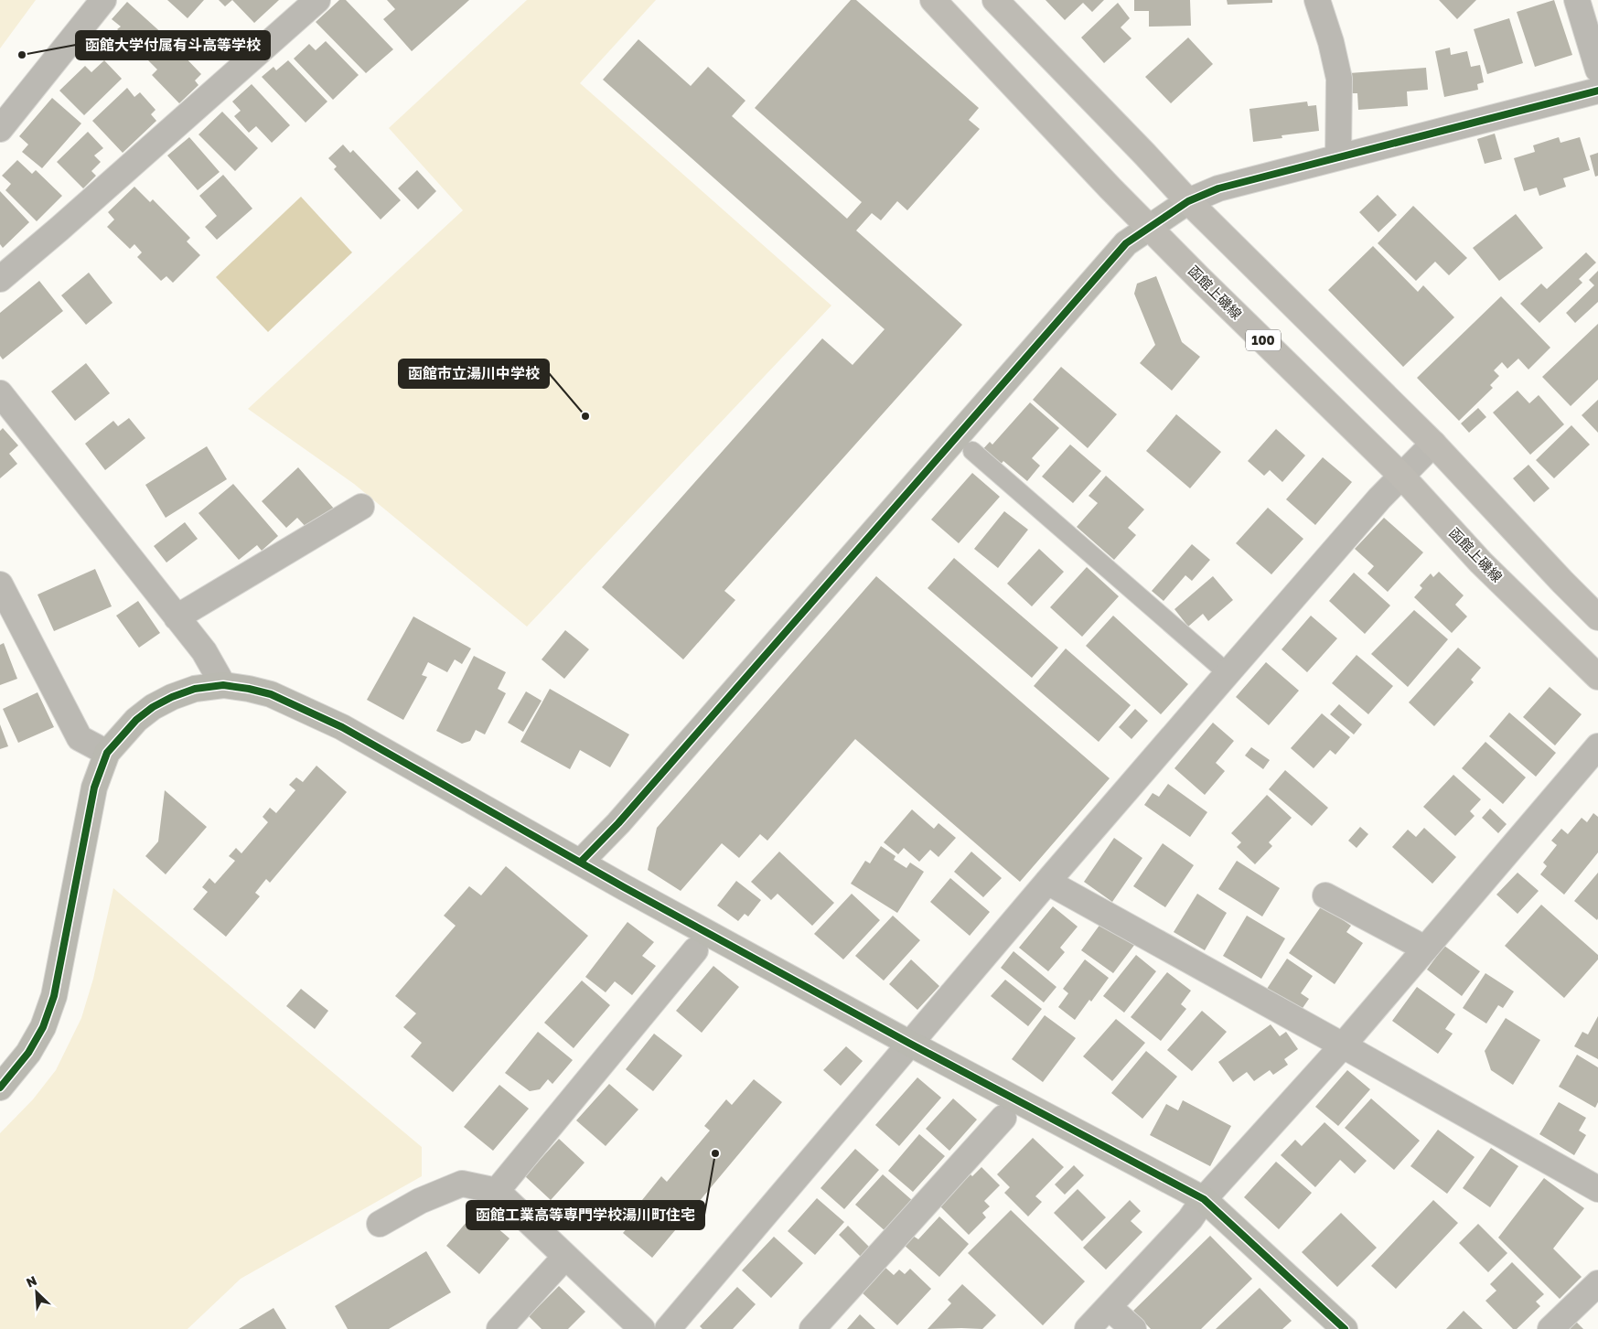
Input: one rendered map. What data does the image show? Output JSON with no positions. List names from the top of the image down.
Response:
{
  "streets": {
    "main road": ["函館上磯線", "100"]
  },
  "places": ["函館大学付属有斗高等学校", "函館市立湯川中学校", "函館工業高等専門学校湯川町住宅"],
  "north": "top left"
}
